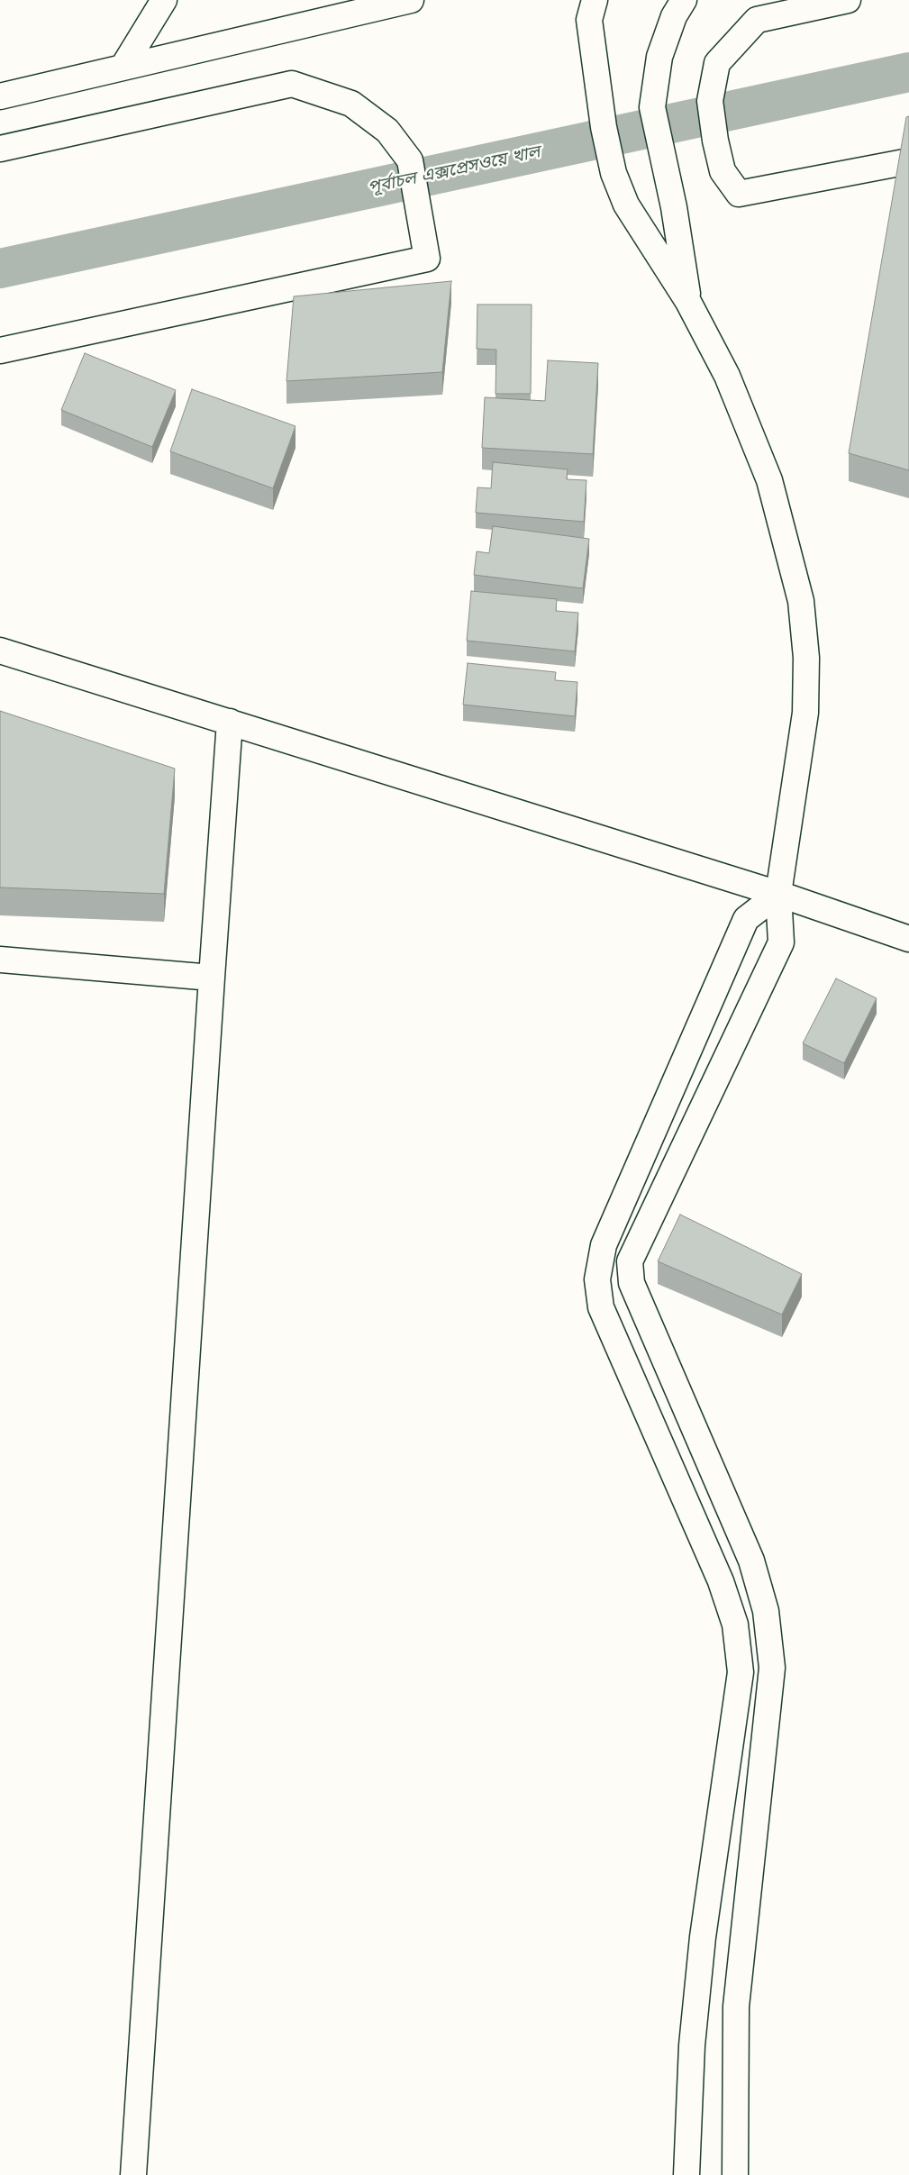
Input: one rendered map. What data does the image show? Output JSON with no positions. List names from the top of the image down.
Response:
{
  "water": ["পূর্বাচল এক্সপ্রেসওয়ে খাল"]
}
